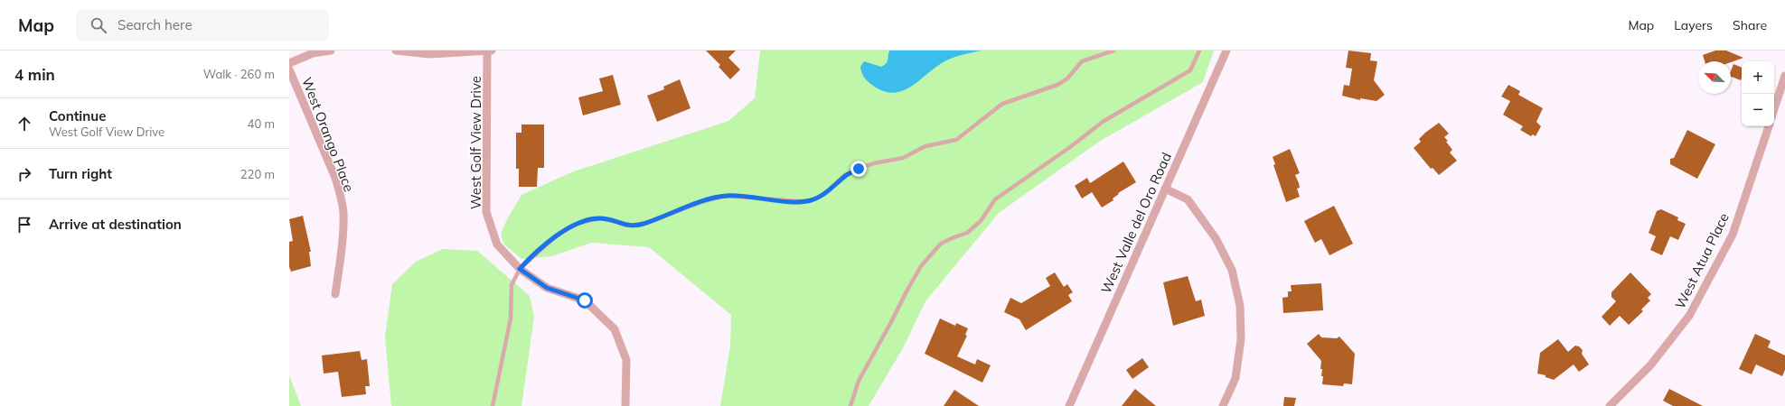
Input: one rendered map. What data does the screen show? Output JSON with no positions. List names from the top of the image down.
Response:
{
  "streets": {
    "street": [
      "West Orango Place",
      "West Golf View Drive",
      "West Valle del Oro Road",
      "West Atua Place"
    ]
  },
  "north": "top left",
  "page": {
    "header": "Map",
    "search": "Search here",
    "nav": ["Map", "Layers", "Share"],
    "heading": ["4 min", "Walk · 260 m"],
    "map_buttons": ["+", "−"],
    "list": [
      ["Continue", "West Golf View Drive", "40 m"],
      ["Turn right", "220 m"],
      "Arrive at destination"
    ]
  }
}
